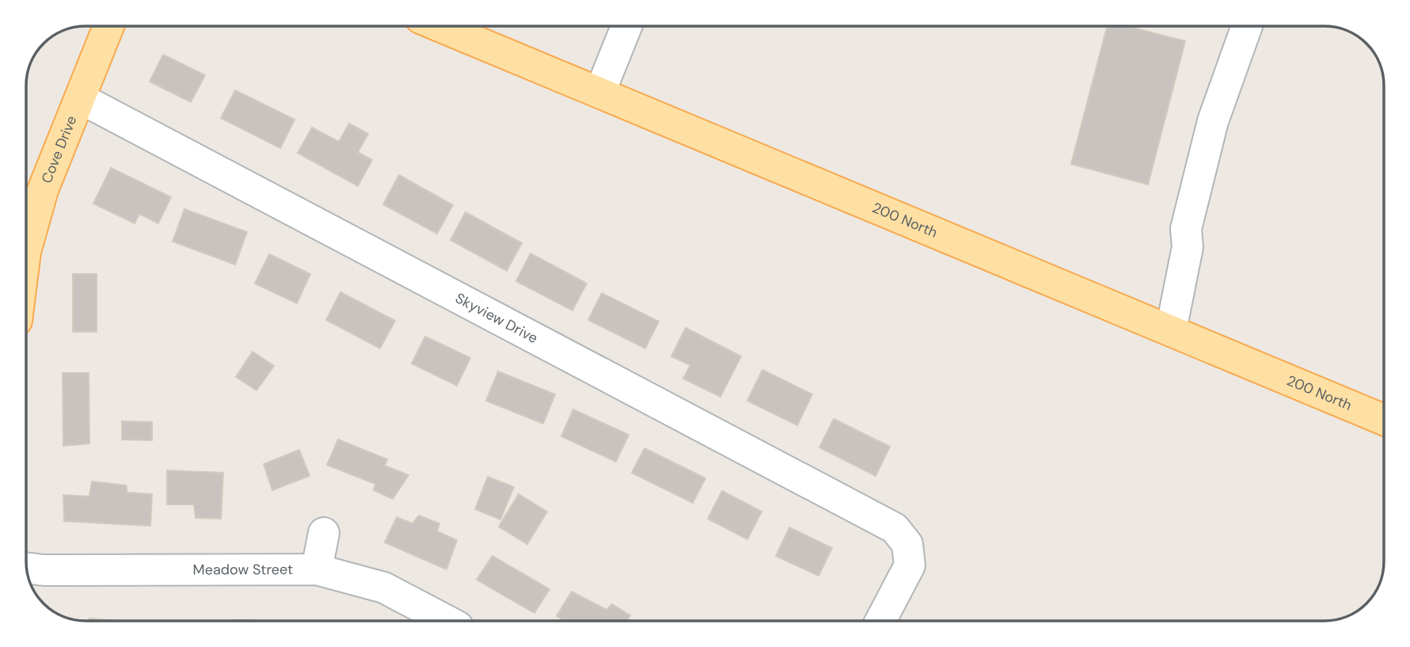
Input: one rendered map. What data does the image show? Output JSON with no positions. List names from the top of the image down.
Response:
{
  "streets": {
    "main road": ["Cove Drive", "200 North"],
    "street": ["Skyview Drive", "Meadow Street"]
  },
  "crossings": [
    ["Cove Drive", "Skyview Drive"]
  ]
}
